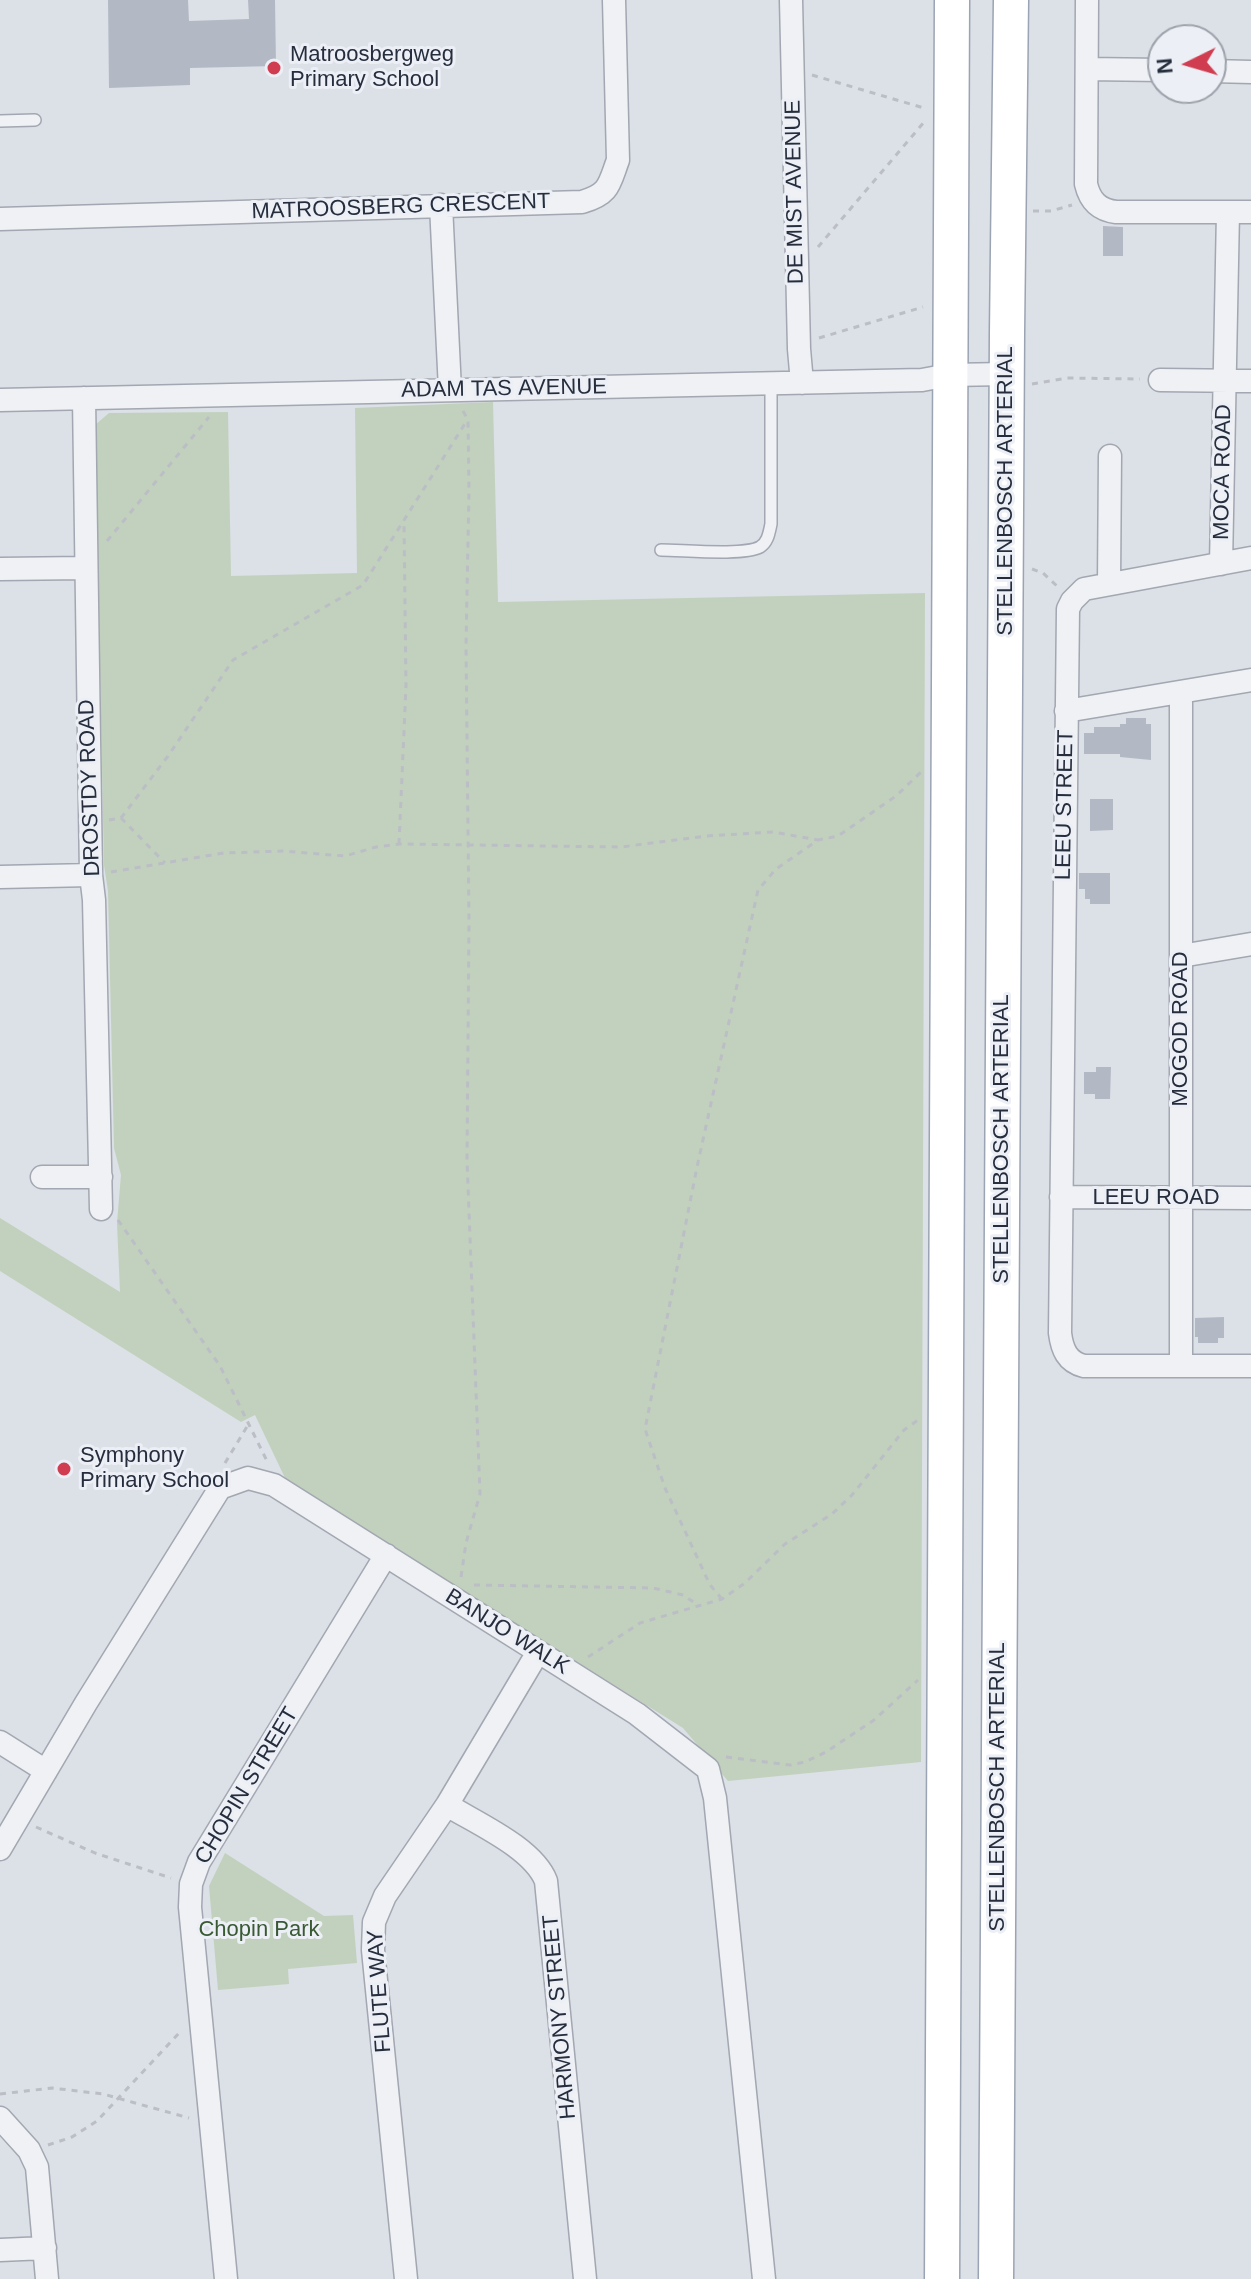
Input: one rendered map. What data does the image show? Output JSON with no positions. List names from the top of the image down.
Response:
{
  "streets": {
    "main road": ["STELLENBOSCH ARTERIAL"],
    "street": [
      "DE MIST AVENUE",
      "MATROOSBERG CRESCENT",
      "ADAM TAS AVENUE",
      "MOCA ROAD",
      "DROSTDY ROAD",
      "LEEU STREET",
      "MOGOD ROAD",
      "LEEU ROAD",
      "BANJO WALK",
      "CHOPIN STREET",
      "FLUTE WAY",
      "HARMONY STREET"
    ]
  },
  "crossings": [
    ["DE MIST AVENUE", "ADAM TAS AVENUE"],
    ["ADAM TAS AVENUE", "STELLENBOSCH ARTERIAL"],
    ["ADAM TAS AVENUE", "DROSTDY ROAD"],
    ["LEEU STREET", "MOGOD ROAD"],
    ["LEEU STREET", "LEEU ROAD"],
    ["MOGOD ROAD", "LEEU ROAD"],
    ["BANJO WALK", "CHOPIN STREET"],
    ["BANJO WALK", "FLUTE WAY"],
    ["FLUTE WAY", "HARMONY STREET"]
  ],
  "parks": ["Chopin Park"],
  "places": ["Matroosbergweg Primary School", "Symphony Primary School"],
  "north": "left"
}
